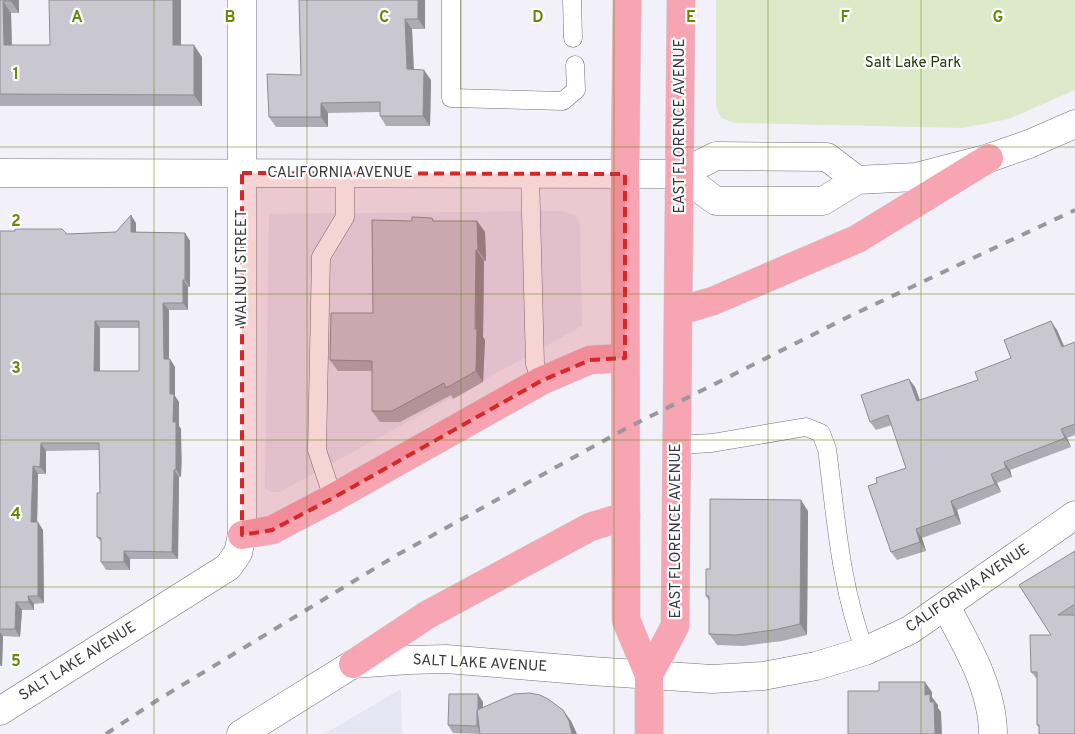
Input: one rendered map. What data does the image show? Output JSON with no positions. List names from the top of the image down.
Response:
{
  "streets": {
    "main road": ["EAST FLORENCE AVENUE"],
    "street": ["CALIFORNIA AVENUE", "WALNUT STREET", "SALT LAKE AVENUE"]
  },
  "crossings": [
    ["EAST FLORENCE AVENUE", "CALIFORNIA AVENUE"],
    ["EAST FLORENCE AVENUE", "SALT LAKE AVENUE"],
    ["CALIFORNIA AVENUE", "WALNUT STREET"],
    ["CALIFORNIA AVENUE", "SALT LAKE AVENUE"],
    ["WALNUT STREET", "SALT LAKE AVENUE"]
  ],
  "parks": ["Salt Lake Park"],
  "grid": {
    "columns": [
      "A",
      "B",
      "C",
      "D",
      "E",
      "F",
      "G"
    ],
    "rows": [
      "1",
      "2",
      "3",
      "4",
      "5"
    ]
  }
}
